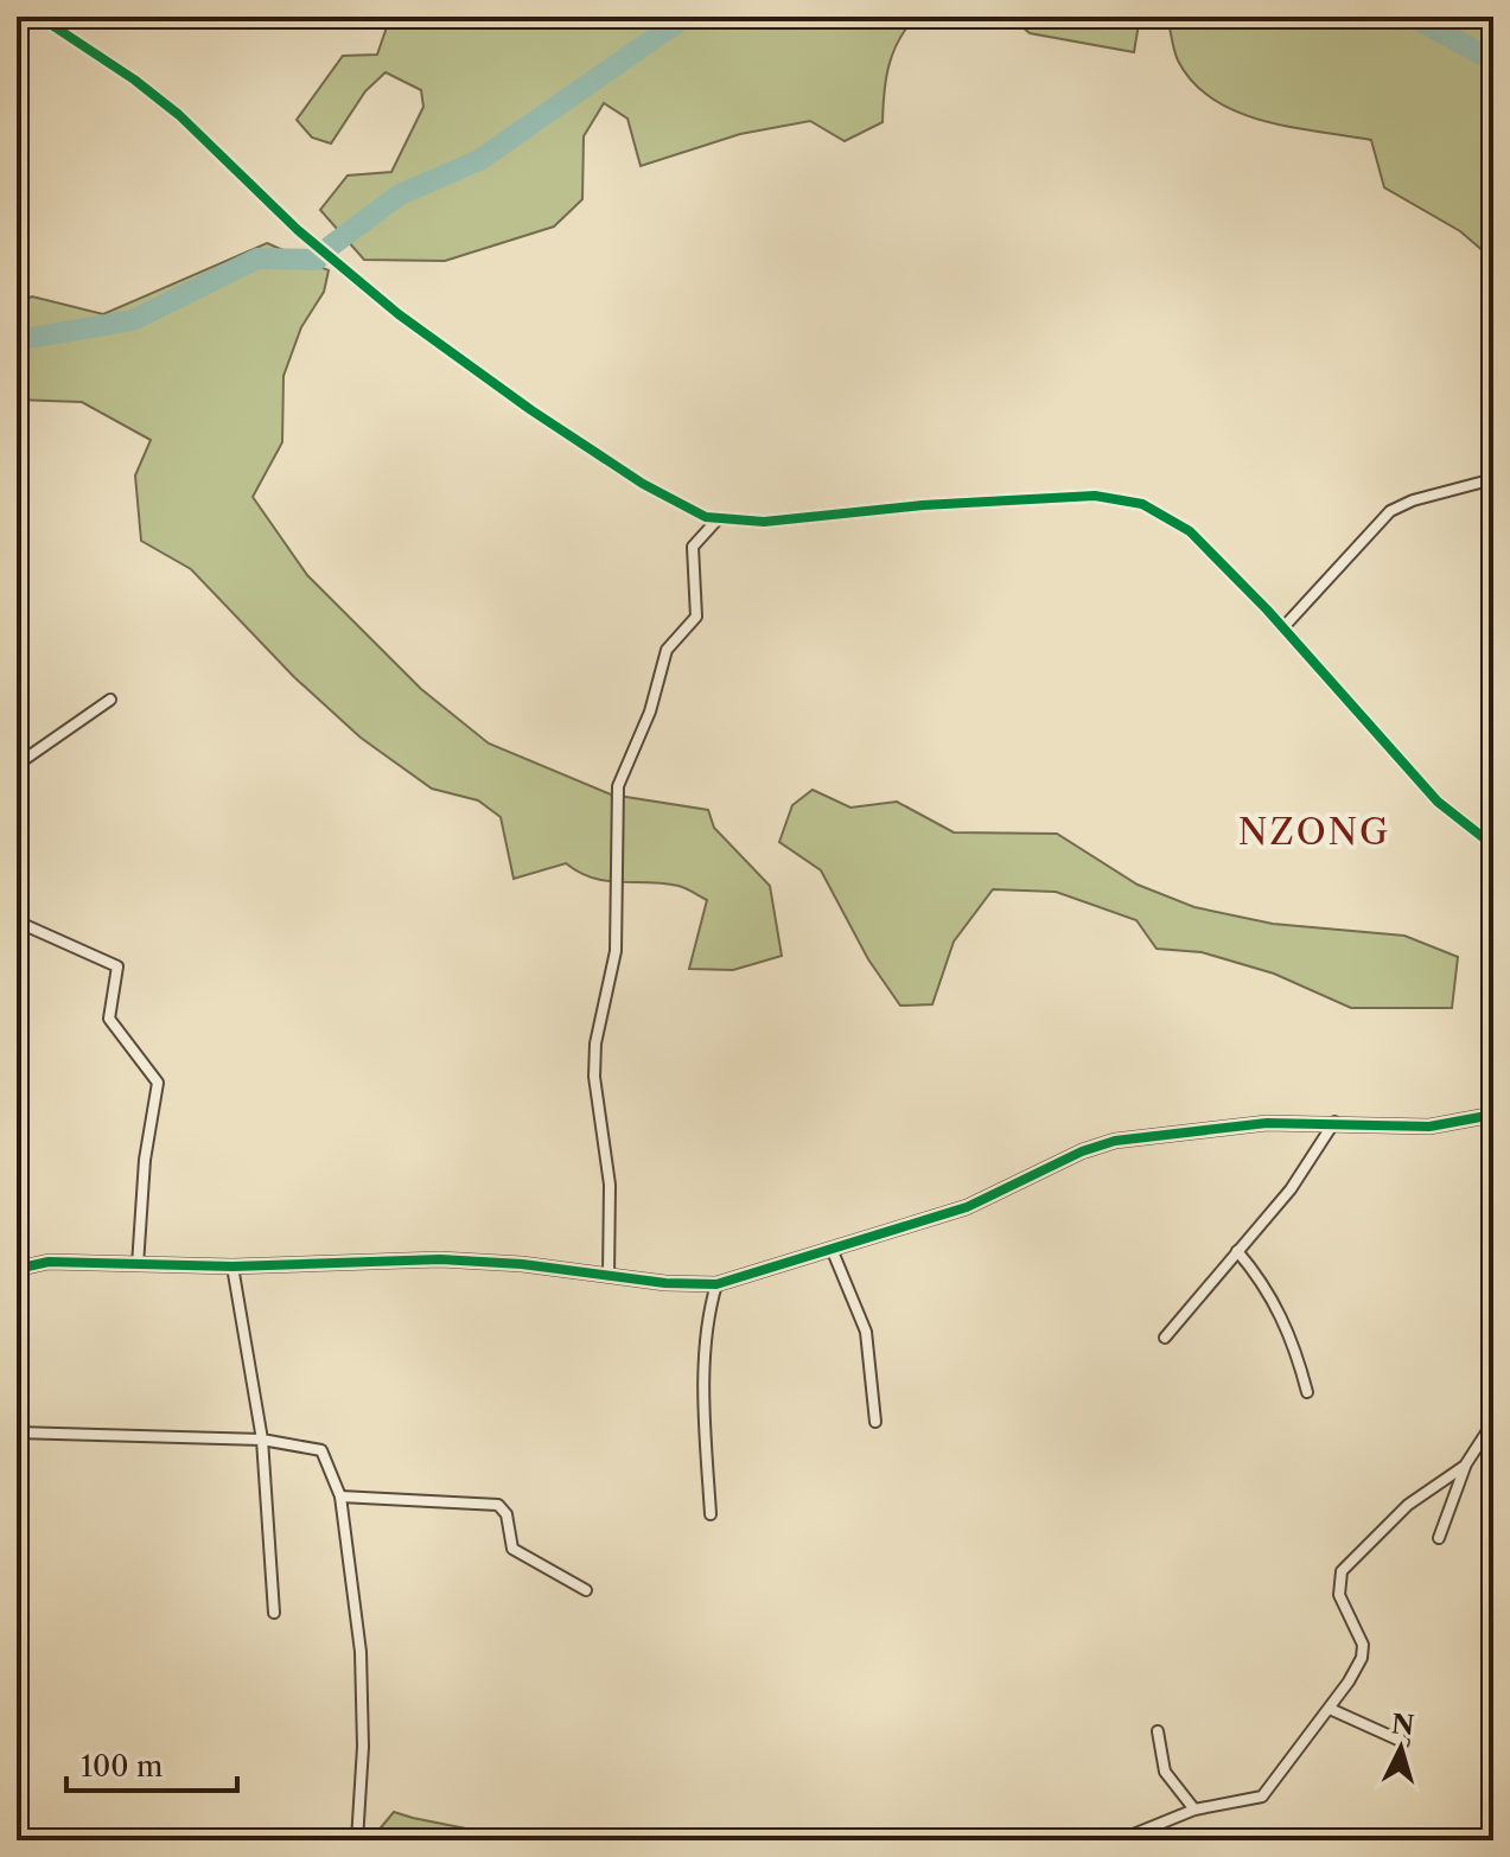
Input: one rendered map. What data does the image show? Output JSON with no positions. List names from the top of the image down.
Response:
{
  "districts": ["NZONG"],
  "scale_bar": "100 m",
  "north": "top"
}
